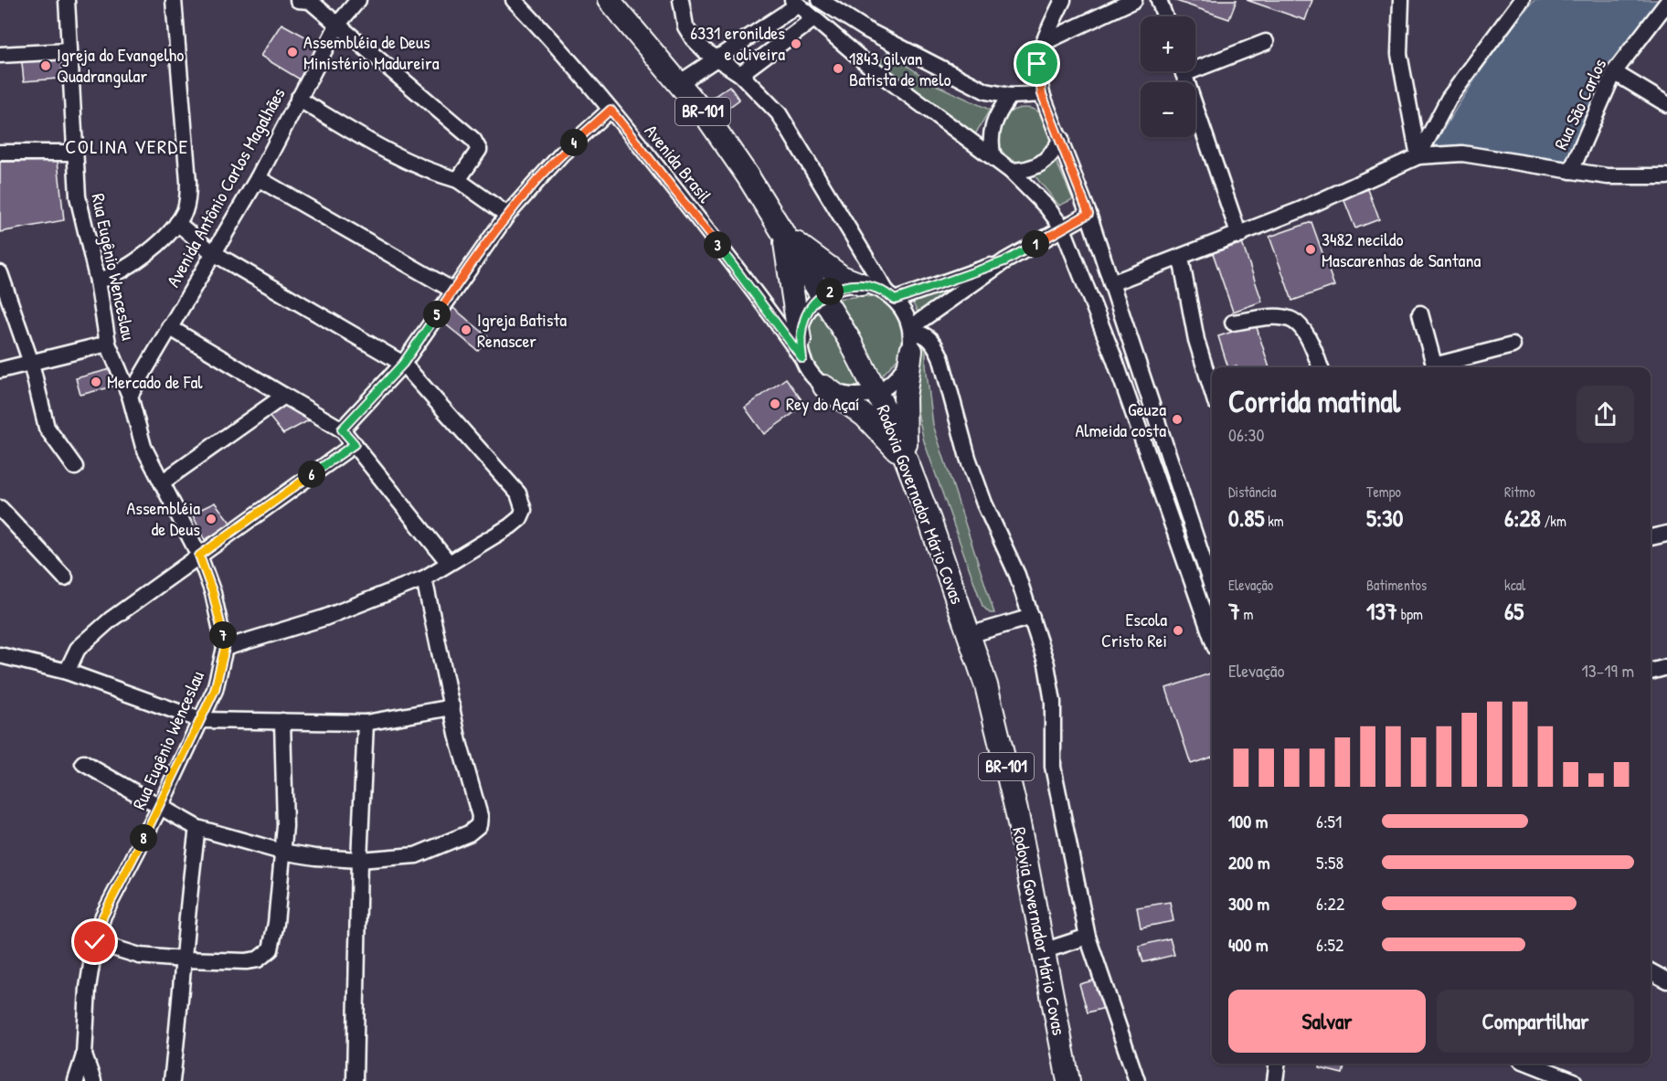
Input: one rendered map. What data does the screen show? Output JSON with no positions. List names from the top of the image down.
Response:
{
  "streets": {
    "highway": ["BR-101", "Rodovia Governador Mário Covas"],
    "street": [
      "Rua São Carlos",
      "Avenida Brasil",
      "Avenida Antônio Carlos Magalhães",
      "Rua Eugênio Wenceslau"
    ]
  },
  "crossings": [
    ["Avenida Antônio Carlos Magalhães", "Rua Eugênio Wenceslau"]
  ],
  "districts": ["COLINA VERDE"],
  "places": [
    "6331 eronildes e oliveira",
    "Assembléia de Deus Ministério Madureira",
    "Igreja do Evangelho Quadrangular",
    "1843 gilvan Batista de melo",
    "3482 necildo Mascarenhas de Santana",
    "Igreja Batista Renascer",
    "Mercado de Fal",
    "Rey do Açaí",
    "Geuza Almeida costa",
    "Assembléia de Deus",
    "Escola Cristo Rei"
  ],
  "page": {
    "map_buttons": ["+", "−"],
    "pins": [
      "4",
      "1",
      "3",
      "2",
      "5",
      "6",
      "7",
      "8"
    ],
    "heading": ["Corrida matinal", "06:30"],
    "stats": [
      ["Distância", "0.85 km"],
      ["Tempo", "5:30"],
      ["Ritmo", "6:28 /km"],
      ["Elevação", "7 m"],
      ["Batimentos", "137 bpm"],
      ["kcal", "65"]
    ],
    "chart": ["Elevação", "13–19 m"],
    "list": [
      {
        "name": "100 m",
        "note": "6:51"
      },
      {
        "name": "200 m",
        "note": "5:58"
      },
      {
        "name": "300 m",
        "note": "6:22"
      },
      {
        "name": "400 m",
        "note": "6:52"
      }
    ],
    "buttons": ["Salvar", "Compartilhar"]
  }
}
